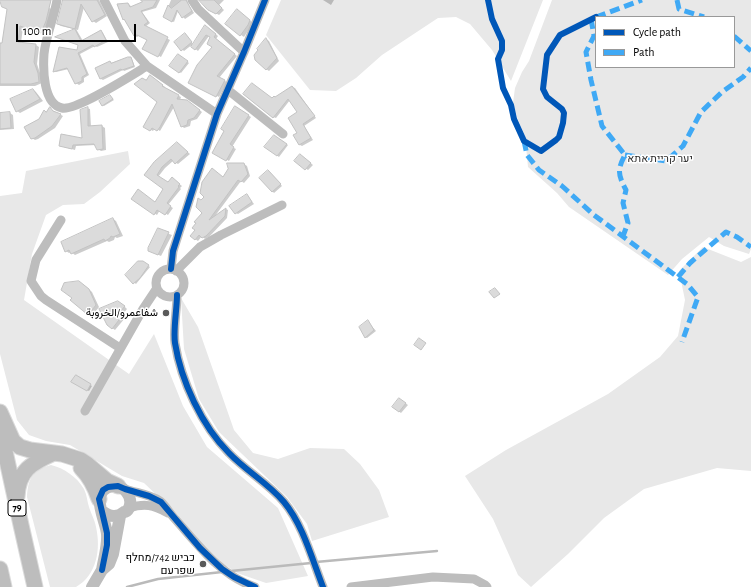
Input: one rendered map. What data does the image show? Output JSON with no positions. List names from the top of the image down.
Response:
{
  "streets": {
    "highway": ["79"]
  },
  "parks": ["יער קריית אתא"],
  "places": ["شفاعمرو/الخروبة", "כביש 742/מחלף שפרעם"],
  "legend": ["Cycle path", "Path"],
  "scale_bar": "100 m"
}
